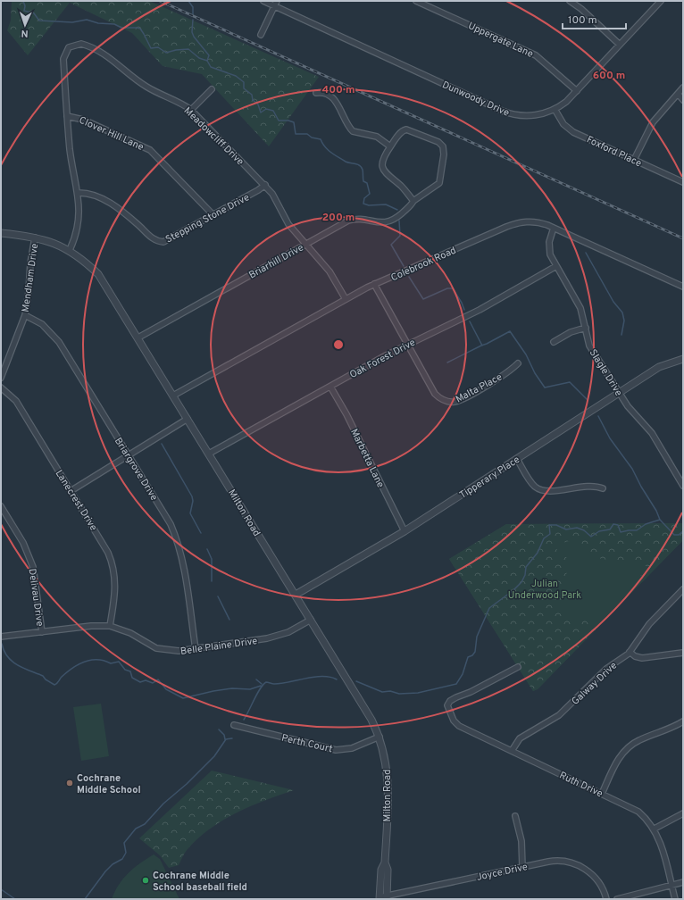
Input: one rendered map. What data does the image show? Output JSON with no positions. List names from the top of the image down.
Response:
{
  "streets": {
    "street": [
      "Uppergate Lane",
      "Dunwoody Drive",
      "Clover Hill Lane",
      "Meadowcliff Drive",
      "Foxford Place",
      "Stepping Stone Drive",
      "Briarhill Drive",
      "Colebrook Road",
      "Mendham Drive",
      "Oak Forest Drive",
      "Slagle Drive",
      "Malta Place",
      "Marbetta Lane",
      "Briargrove Drive",
      "Tipperary Place",
      "Lanecrest Drive",
      "Milton Road",
      "Delivau Drive",
      "Belle Plaine Drive",
      "Galway Drive",
      "Perth Court",
      "Ruth Drive",
      "Joyce Drive"
    ]
  },
  "crossings": [
    ["Uppergate Lane", "Dunwoody Drive"],
    ["Dunwoody Drive", "Foxford Place"],
    ["Clover Hill Lane", "Meadowcliff Drive"],
    ["Clover Hill Lane", "Stepping Stone Drive"],
    ["Meadowcliff Drive", "Stepping Stone Drive"],
    ["Meadowcliff Drive", "Briarhill Drive"],
    ["Meadowcliff Drive", "Colebrook Road"],
    ["Meadowcliff Drive", "Milton Road"],
    ["Briarhill Drive", "Milton Road"],
    ["Colebrook Road", "Slagle Drive"],
    ["Colebrook Road", "Malta Place"],
    ["Colebrook Road", "Milton Road"],
    ["Mendham Drive", "Briargrove Drive"],
    ["Mendham Drive", "Milton Road"],
    ["Oak Forest Drive", "Slagle Drive"],
    ["Oak Forest Drive", "Malta Place"],
    ["Oak Forest Drive", "Marbetta Lane"],
    ["Oak Forest Drive", "Milton Road"],
    ["Slagle Drive", "Tipperary Place"],
    ["Marbetta Lane", "Tipperary Place"],
    ["Briargrove Drive", "Belle Plaine Drive"],
    ["Tipperary Place", "Milton Road"],
    ["Lanecrest Drive", "Belle Plaine Drive"],
    ["Milton Road", "Belle Plaine Drive"],
    ["Milton Road", "Perth Court"],
    ["Milton Road", "Joyce Drive"],
    ["Delivau Drive", "Belle Plaine Drive"],
    ["Galway Drive", "Ruth Drive"]
  ],
  "parks": ["Julian Underwood Park"],
  "places": ["Cochrane Middle School", "Cochrane Middle School baseball field"],
  "scale_bar": "100 m",
  "north": "bottom",
  "rings": ["600 m", "400 m", "200 m"]
}
